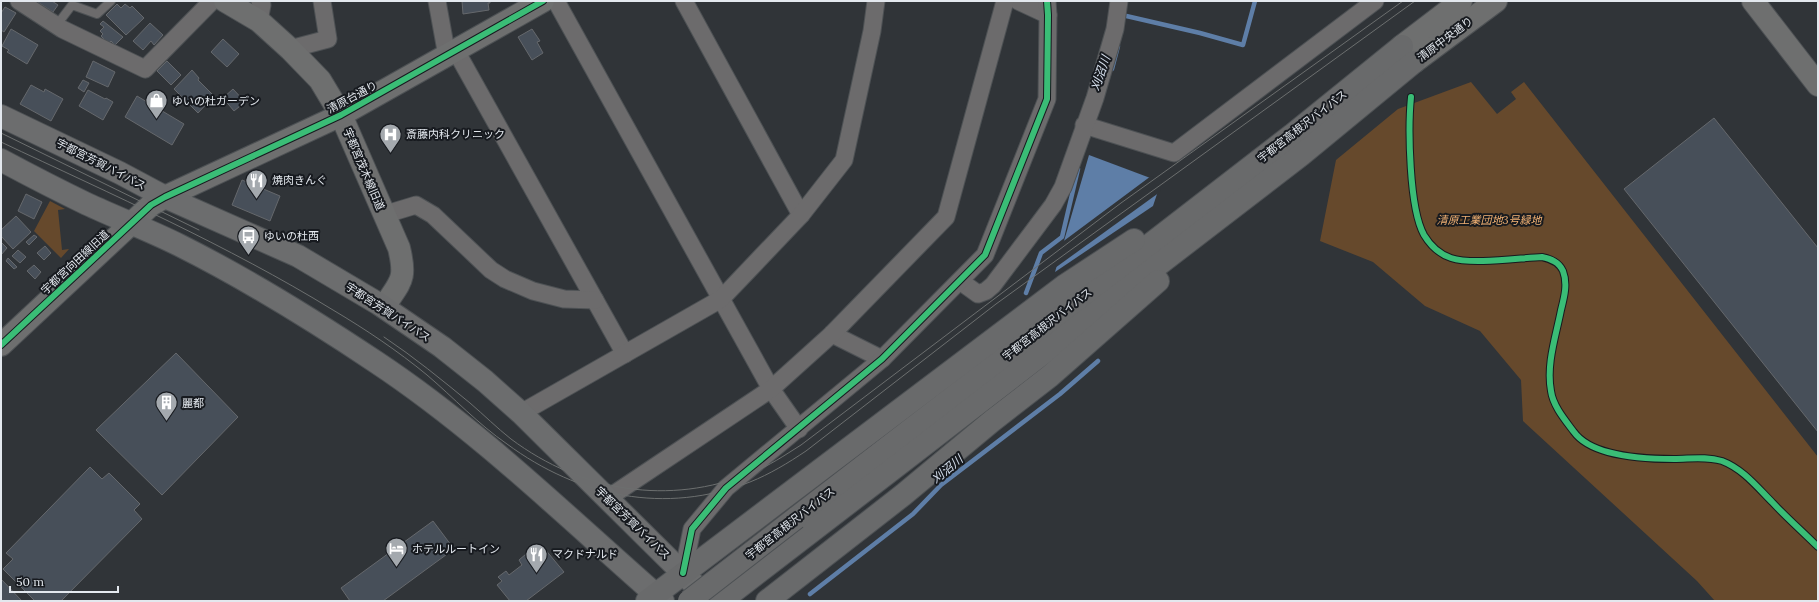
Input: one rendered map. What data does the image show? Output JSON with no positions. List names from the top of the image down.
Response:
{
  "streets": {
    "highway": ["宇都宮高根沢バイパス"],
    "main road": ["宇都宮芳賀バイパス"],
    "street": [
      "清原中央通り",
      "清原台通り",
      "宇都宮茂木線旧道",
      "宇都宮向田線旧道"
    ]
  },
  "crossings": [
    ["清原中央通り", "宇都宮高根沢バイパス"],
    ["清原台通り", "宇都宮芳賀バイパス"],
    ["清原台通り", "宇都宮茂木線旧道"],
    ["清原台通り", "宇都宮向田線旧道"],
    ["宇都宮芳賀バイパス", "宇都宮茂木線旧道"],
    ["宇都宮芳賀バイパス", "宇都宮向田線旧道"]
  ],
  "water": ["刈沼川"],
  "parks": ["清原工業団地3号緑地"],
  "places": {
    "shop": ["ゆいの杜ガーデン"],
    "hospital": ["斎藤内科クリニック"],
    "restaurant": ["焼肉きんぐ", "マクドナルド"],
    "bus stop": ["ゆいの杜西"],
    "building": ["麗都"],
    "hotel": ["ホテルルートイン"]
  },
  "scale_bar": "50 m"
}
